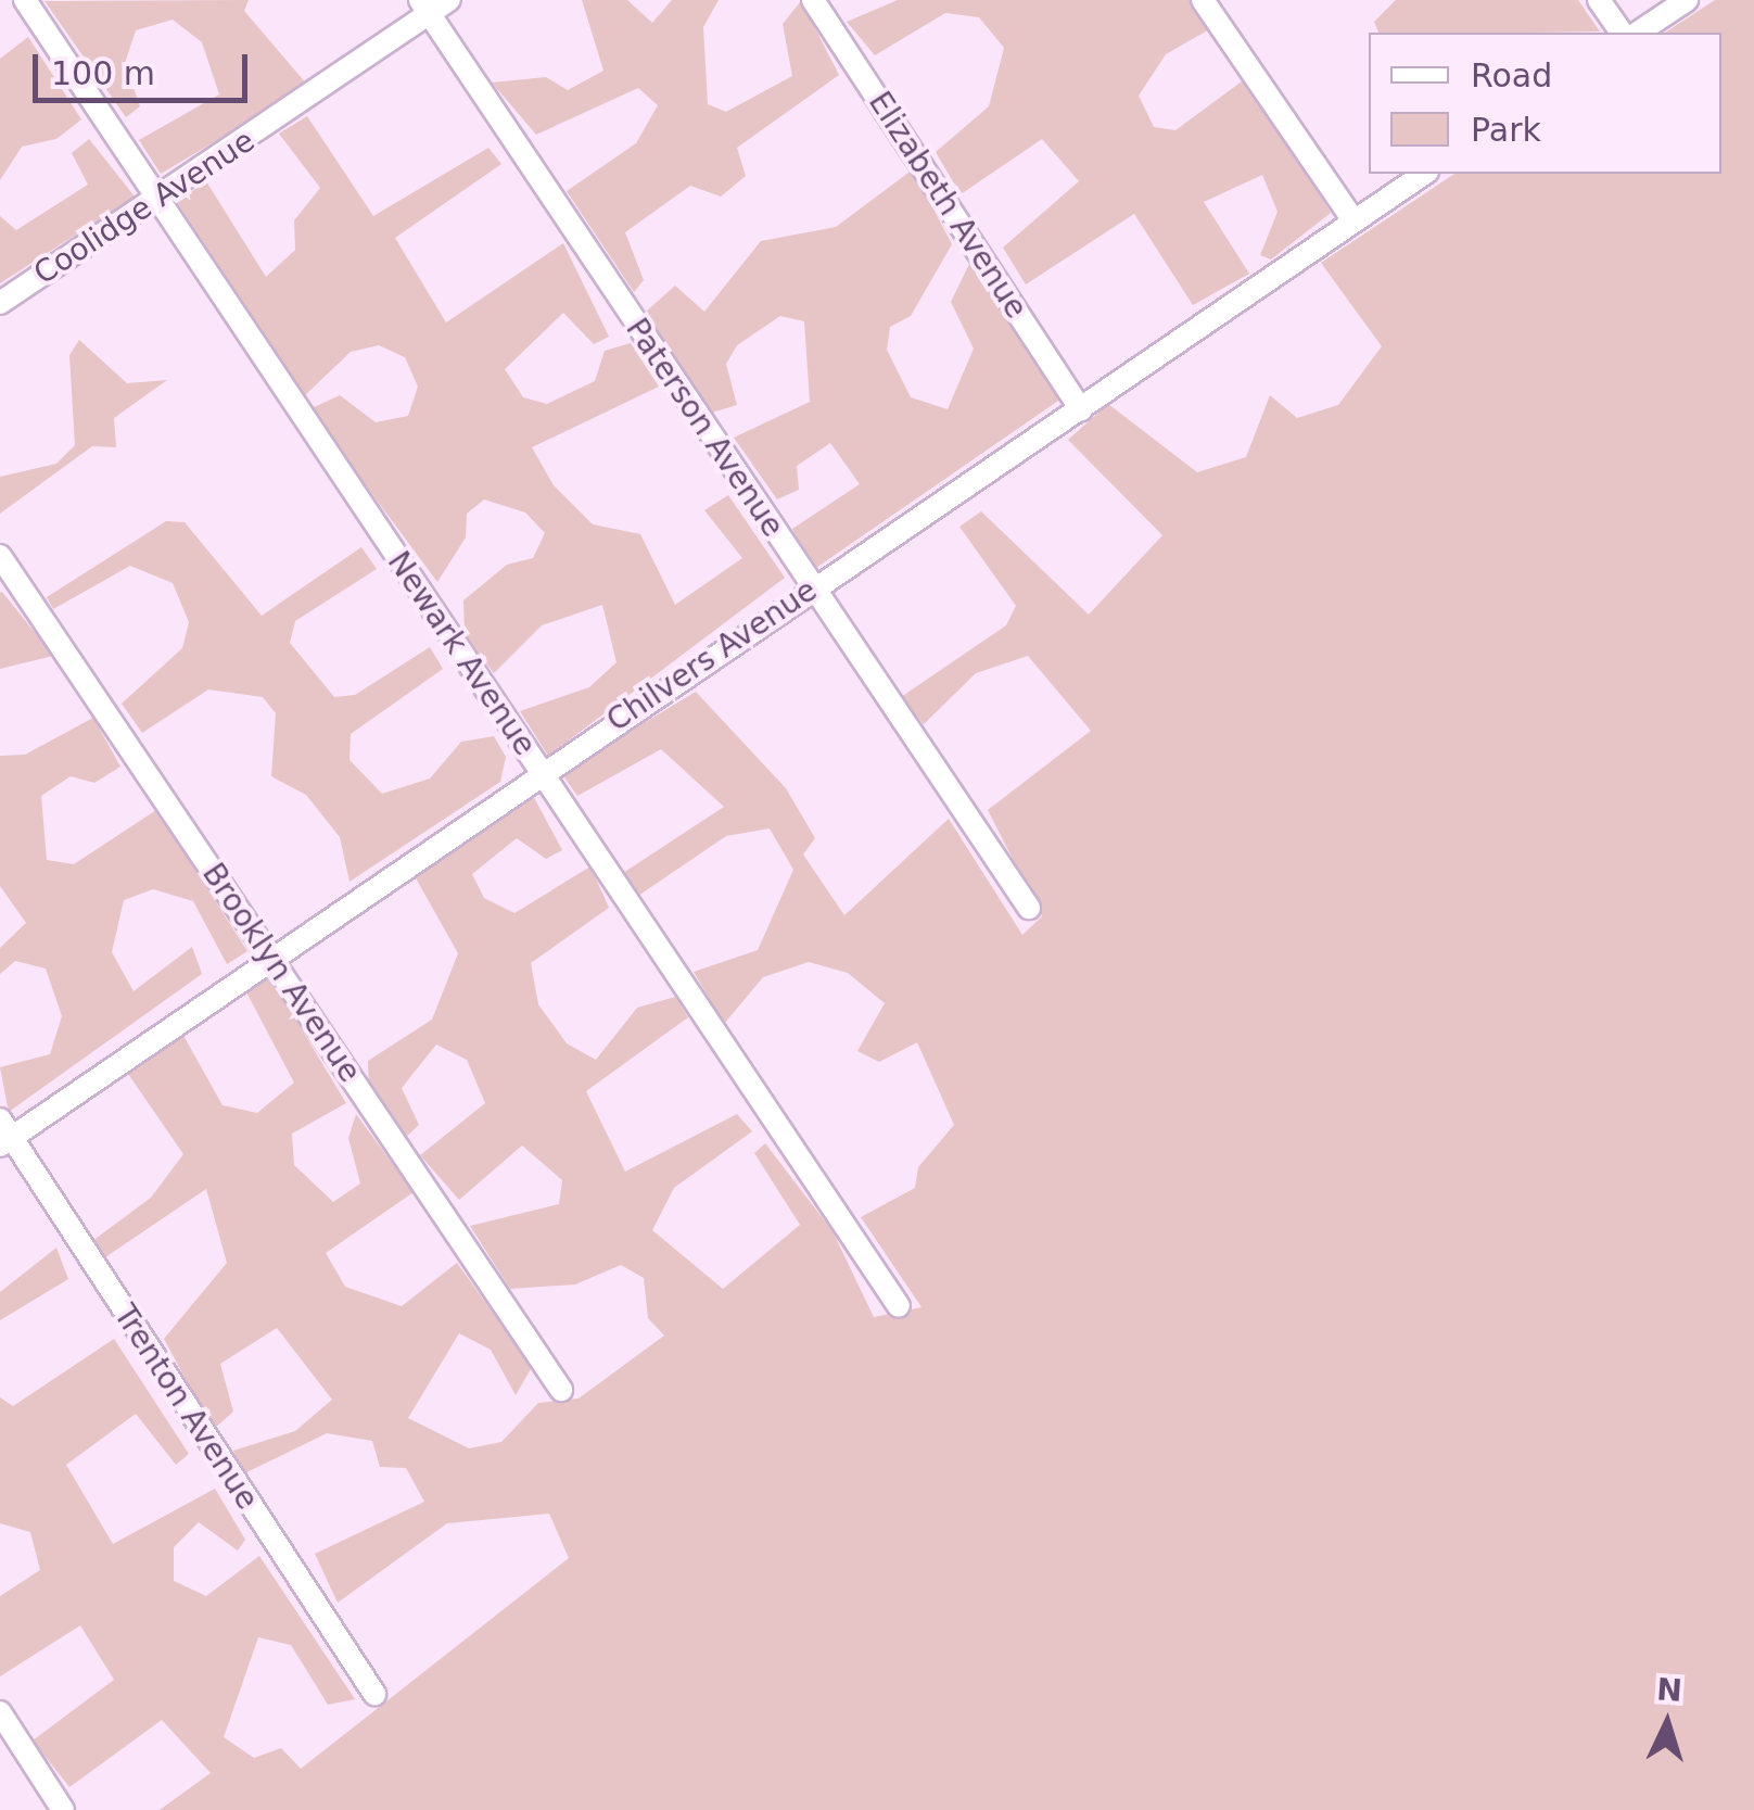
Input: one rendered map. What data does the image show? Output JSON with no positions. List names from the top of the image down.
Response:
{
  "streets": {
    "street": [
      "Elizabeth Avenue",
      "Coolidge Avenue",
      "Paterson Avenue",
      "Newark Avenue",
      "Chilvers Avenue",
      "Brooklyn Avenue",
      "Trenton Avenue"
    ]
  },
  "crossings": [
    ["Elizabeth Avenue", "Chilvers Avenue"],
    ["Coolidge Avenue", "Paterson Avenue"],
    ["Coolidge Avenue", "Newark Avenue"],
    ["Paterson Avenue", "Chilvers Avenue"],
    ["Newark Avenue", "Chilvers Avenue"],
    ["Chilvers Avenue", "Brooklyn Avenue"],
    ["Chilvers Avenue", "Trenton Avenue"]
  ],
  "legend": ["Road", "Park"],
  "scale_bar": "100 m",
  "north": "top"
}
